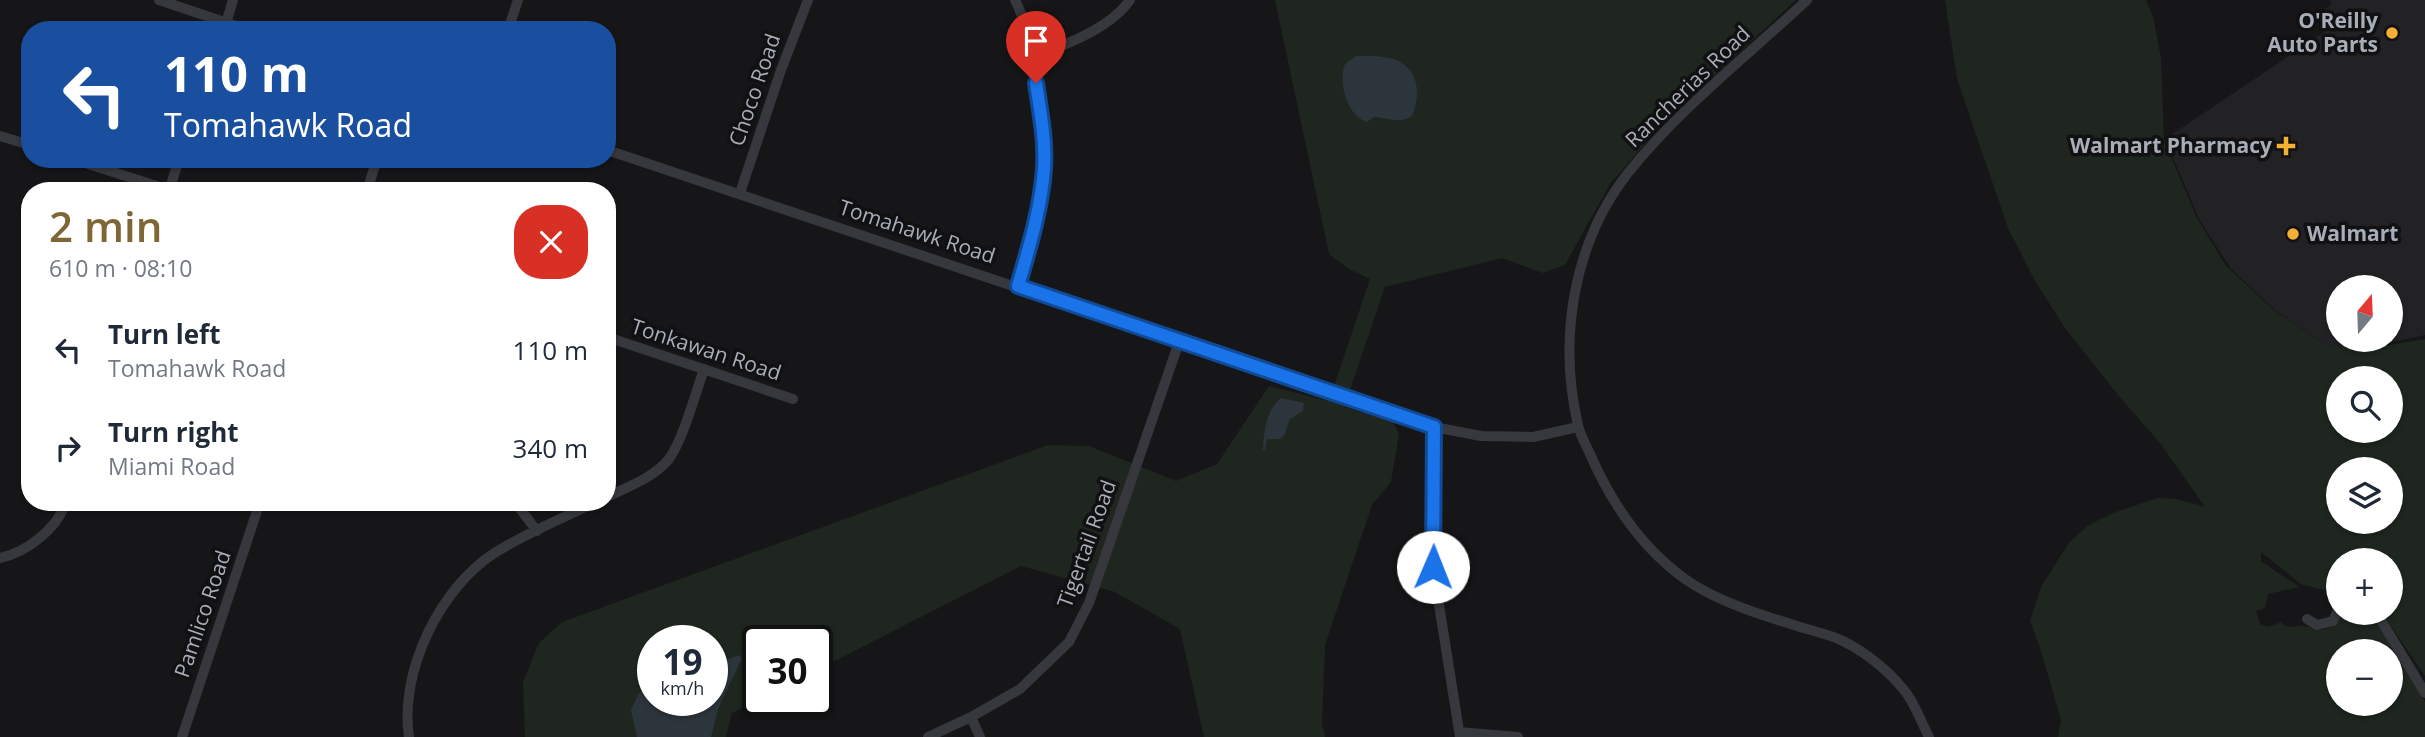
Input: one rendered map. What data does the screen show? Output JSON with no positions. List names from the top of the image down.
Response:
{
  "streets": {
    "street": [
      "Rancherias Road",
      "Choco Road",
      "Tomahawk Road",
      "Tonkawan Road",
      "Tigertail Road",
      "Pamlico Road"
    ]
  },
  "crossings": [
    ["Rancherias Road", "Tomahawk Road"],
    ["Choco Road", "Tomahawk Road"],
    ["Tomahawk Road", "Tigertail Road"]
  ],
  "places": {
    "other": ["O'Reilly Auto Parts", "Walmart"],
    "health": ["Walmart Pharmacy"]
  },
  "north": "top",
  "page": {
    "turn": ["110 m", "Tomahawk Road"],
    "heading": ["2 min", "610 m · 08:10"],
    "map_buttons": ["+", "−"],
    "list": [
      {
        "name": "Turn left",
        "note": "Tomahawk Road",
        "value": "110 m"
      },
      {
        "name": "Turn right",
        "note": "Miami Road",
        "value": "340 m"
      }
    ],
    "speed": "19 km/h",
    "limit": "30"
  }
}
